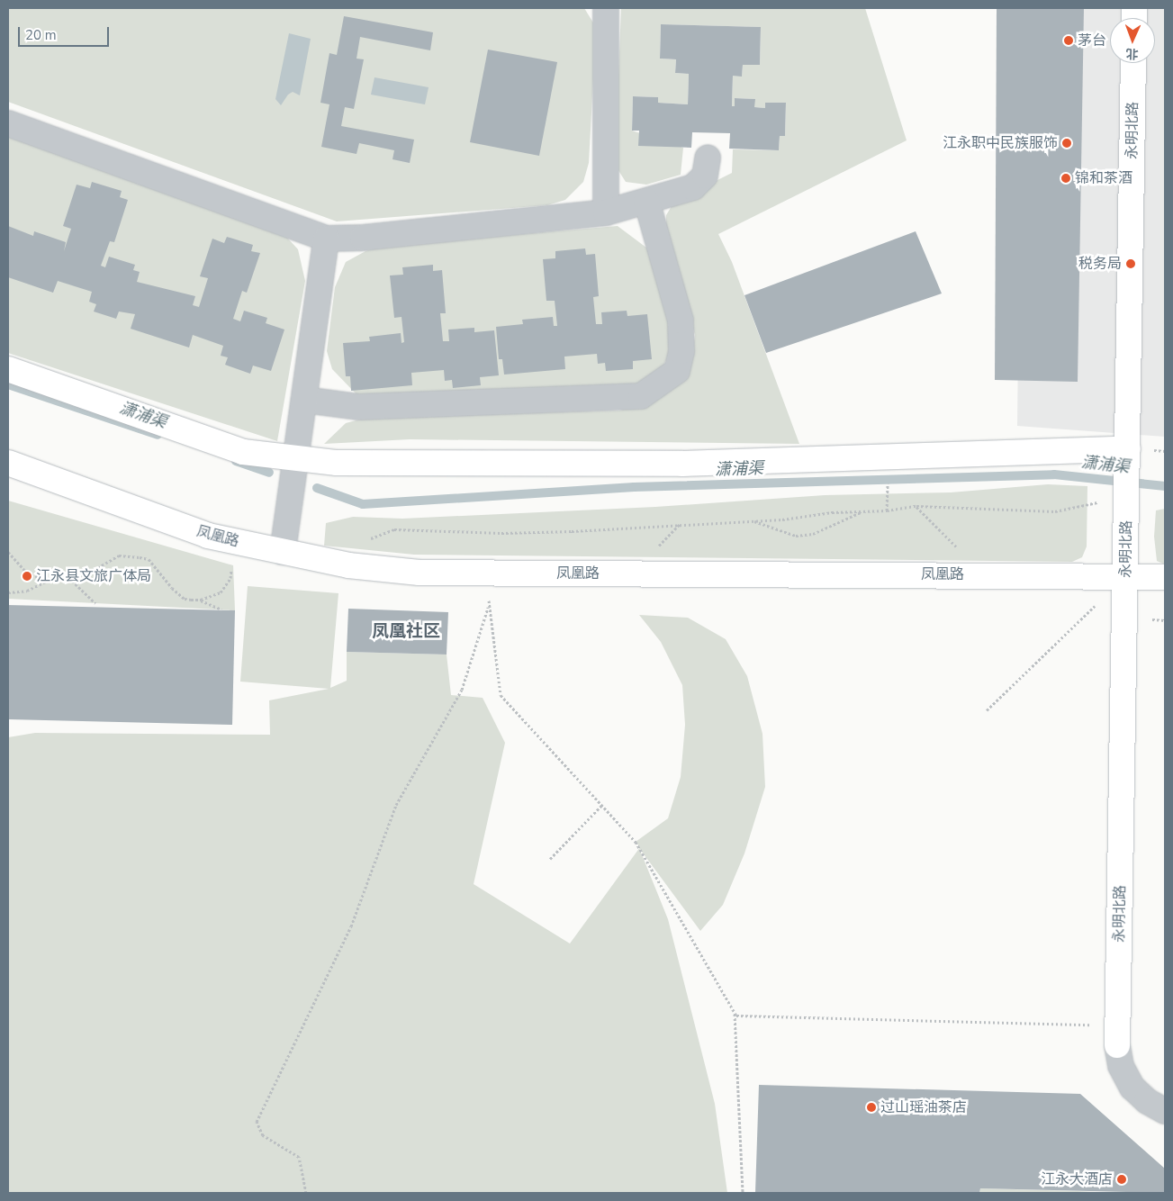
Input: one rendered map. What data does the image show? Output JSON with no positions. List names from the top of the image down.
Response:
{
  "streets": {
    "main road": ["永明北路", "凤凰路"]
  },
  "crossings": [
    ["永明北路", "凤凰路"]
  ],
  "districts": ["凤凰社区"],
  "water": ["潇浦渠"],
  "places": [
    "茅台",
    "江永职中民族服饰",
    "锦和茶酒",
    "税务局",
    "江永县文旅广体局",
    "过山瑶油茶店",
    "江永大酒店"
  ],
  "scale_bar": "20 m",
  "north": "bottom"
}
